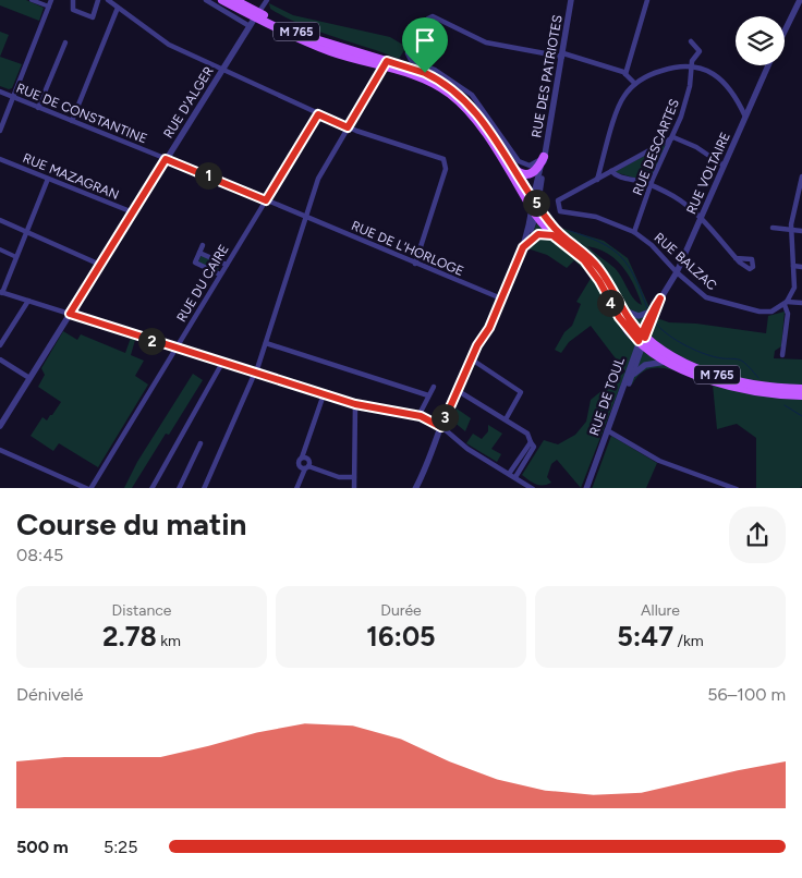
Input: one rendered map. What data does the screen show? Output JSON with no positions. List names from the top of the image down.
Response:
{
  "streets": {
    "main road": ["M 765"],
    "street": [
      "RUE DES PATRIOTES",
      "RUE D'ALGER",
      "RUE DE CONSTANTINE",
      "RUE DESCARTES",
      "RUE VOLTAIRE",
      "RUE MAZAGRAN",
      "RUE DE L'HORLOGE",
      "RUE BALZAC",
      "RUE DU CAIRE",
      "RUE DE TOUL"
    ]
  },
  "crossings": [
    ["M 765", "RUE DES PATRIOTES"],
    ["M 765", "RUE D'ALGER"],
    ["M 765", "RUE VOLTAIRE"],
    ["M 765", "RUE DE TOUL"],
    ["RUE DES PATRIOTES", "RUE DE L'HORLOGE"],
    ["RUE D'ALGER", "RUE DE CONSTANTINE"],
    ["RUE D'ALGER", "RUE MAZAGRAN"],
    ["RUE DE CONSTANTINE", "RUE DE L'HORLOGE"],
    ["RUE DE CONSTANTINE", "RUE DU CAIRE"],
    ["RUE DESCARTES", "RUE BALZAC"],
    ["RUE VOLTAIRE", "RUE BALZAC"],
    ["RUE VOLTAIRE", "RUE DE TOUL"]
  ],
  "page": {
    "pins": [
      "1",
      "5",
      "4",
      "2",
      "3"
    ],
    "heading": ["Course du matin", "08:45"],
    "stats": [
      ["Distance", "2.78 km"],
      ["Durée", "16:05"],
      ["Allure", "5:47 /km"]
    ],
    "chart": ["Dénivelé", "56–100 m"],
    "list": [
      {
        "name": "500 m",
        "note": "5:25"
      }
    ]
  }
}
